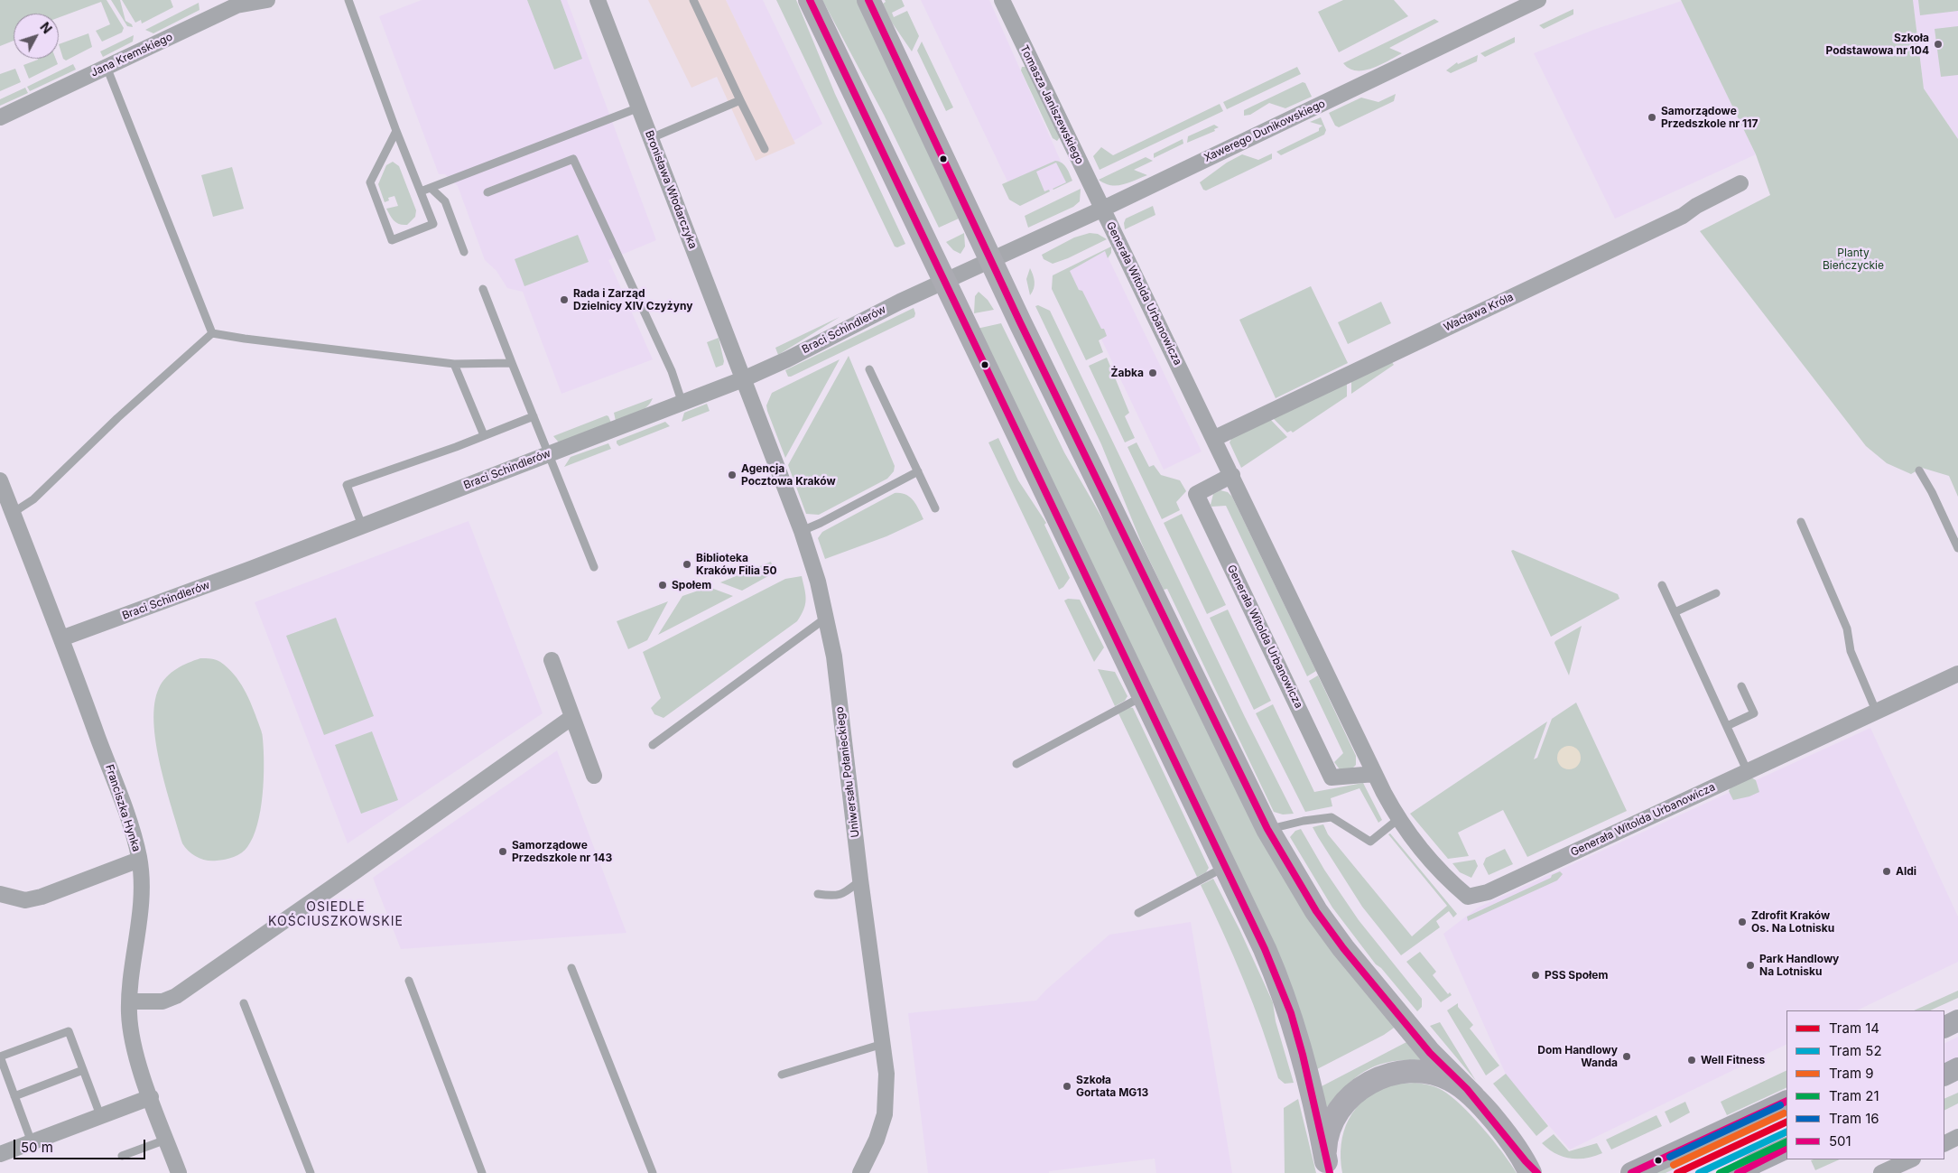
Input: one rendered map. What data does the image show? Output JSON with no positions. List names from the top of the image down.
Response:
{
  "streets": {
    "street": [
      "Jana Kremskiego",
      "Tomasza Janiszewskiego",
      "Xawerego Dunikowskiego",
      "Bronisława Włodarczyka",
      "Generała Witolda Urbanowicza",
      "Wacława Króla",
      "Braci Schindlerów",
      "Uniwersału Połanieckiego",
      "Franciszka Hynka"
    ]
  },
  "crossings": [
    ["Tomasza Janiszewskiego", "Xawerego Dunikowskiego"],
    ["Tomasza Janiszewskiego", "Generała Witolda Urbanowicza"],
    ["Xawerego Dunikowskiego", "Generała Witolda Urbanowicza"],
    ["Xawerego Dunikowskiego", "Braci Schindlerów"],
    ["Bronisława Włodarczyka", "Braci Schindlerów"],
    ["Bronisława Włodarczyka", "Uniwersału Połanieckiego"],
    ["Generała Witolda Urbanowicza", "Wacława Króla"],
    ["Braci Schindlerów", "Uniwersału Połanieckiego"],
    ["Braci Schindlerów", "Franciszka Hynka"]
  ],
  "districts": ["OSIEDLE KOŚCIUSZKOWSKIE"],
  "parks": ["Planty Bieńczyckie"],
  "places": [
    "Szkoła Podstawowa nr 104",
    "Samorządowe Przedszkole nr 117",
    "Rada i Zarząd Dzielnicy XIV Czyżyny",
    "Żabka",
    "Agencja Pocztowa Kraków",
    "Biblioteka Kraków Filia 50",
    "Społem",
    "Samorządowe Przedszkole nr 143",
    "Aldi",
    "Zdrofit Kraków Os. Na Lotnisku",
    "Park Handlowy Na Lotnisku",
    "PSS Społem",
    "Dom Handlowy Wanda",
    "Well Fitness",
    "Szkoła Gortata MG13"
  ],
  "lines": [
    "transit line 501",
    "tram line 16",
    "tram line 9",
    "tram line 14",
    "tram line 52",
    "tram line 21"
  ],
  "legend": [
    "Tram 14",
    "Tram 52",
    "Tram 9",
    "Tram 21",
    "Tram 16",
    "501"
  ],
  "scale_bar": "50 m",
  "north": "top right"
}
